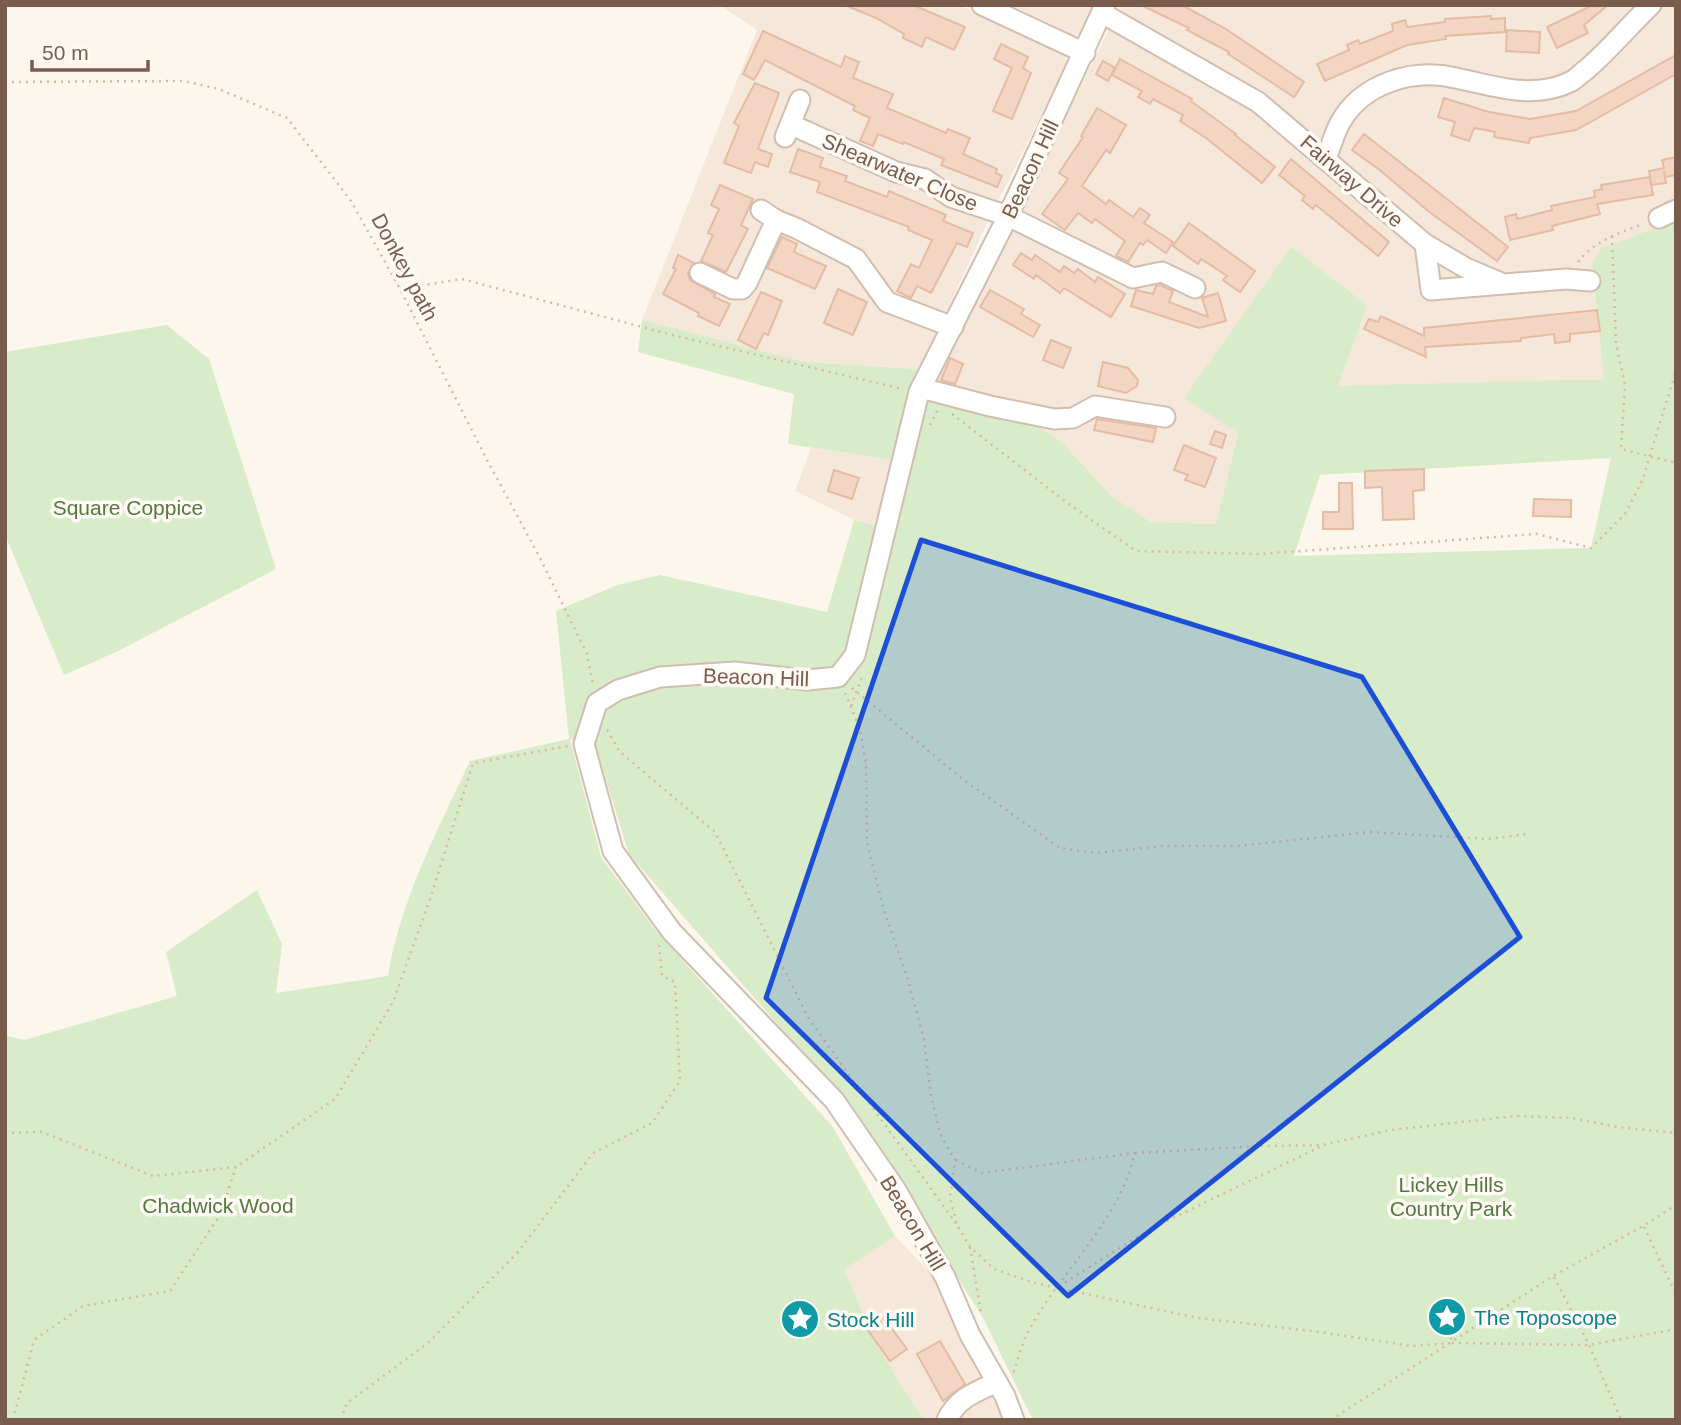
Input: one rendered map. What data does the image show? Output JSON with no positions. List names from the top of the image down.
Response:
{
  "streets": {
    "street": ["Beacon Hill", "Shearwater Close", "Fairway Drive"],
    "path": ["Donkey path"]
  },
  "crossings": [
    ["Beacon Hill", "Shearwater Close"],
    ["Beacon Hill", "Fairway Drive"],
    ["Beacon Hill", "Donkey path"]
  ],
  "parks": ["Square Coppice", "Lickey Hills Country Park", "Chadwick Wood"],
  "places": {
    "place": ["The Toposcope", "Stock Hill"]
  },
  "scale_bar": "50 m"
}
